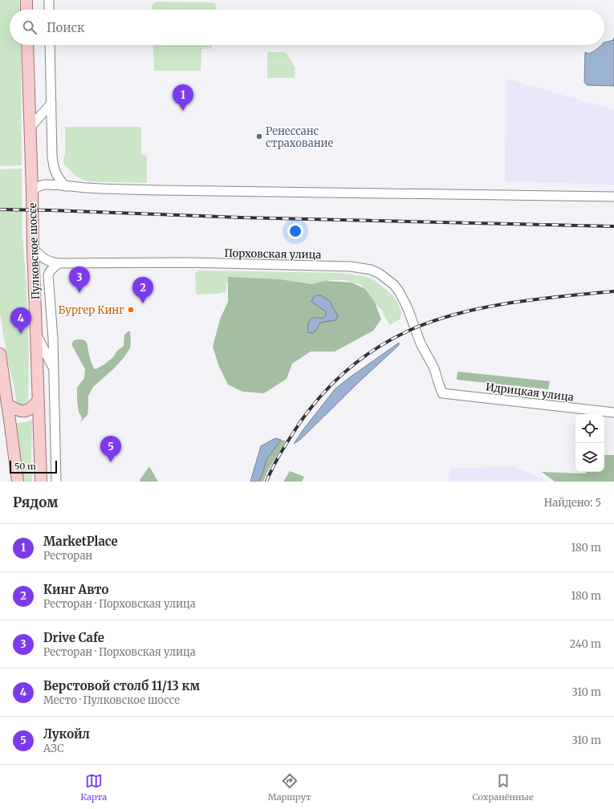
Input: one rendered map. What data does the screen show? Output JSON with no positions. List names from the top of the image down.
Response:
{
  "streets": {
    "main road": ["Пулковское шоссе"],
    "street": ["Порховская улица", "Идрицкая улица"]
  },
  "crossings": [
    ["Пулковское шоссе", "Порховская улица"],
    ["Порховская улица", "Идрицкая улица"]
  ],
  "places": ["Ренессанс страхование", "Бургер Кинг"],
  "scale_bar": "50 m",
  "page": {
    "search": "Поиск",
    "pins": [
      "1",
      "3",
      "2",
      "4",
      "5"
    ],
    "scale": "50 m",
    "heading": ["Рядом", "Найдено: 5"],
    "list": [
      {
        "mark": "1",
        "name": "MarketPlace",
        "note": "Ресторан",
        "value": "180 m"
      },
      {
        "mark": "2",
        "name": "Кинг Авто",
        "note": "Ресторан · Порховская улица",
        "value": "180 m"
      },
      {
        "mark": "3",
        "name": "Drive Cafe",
        "note": "Ресторан · Порховская улица",
        "value": "240 m"
      },
      {
        "mark": "4",
        "name": "Верстовой столб 11/13 км",
        "note": "Место · Пулковское шоссе",
        "value": "310 m"
      },
      {
        "mark": "5",
        "name": "Лукойл",
        "note": "АЗС",
        "value": "310 m"
      }
    ],
    "nav": ["Карта", "Маршрут", "Сохранённые"]
  }
}
